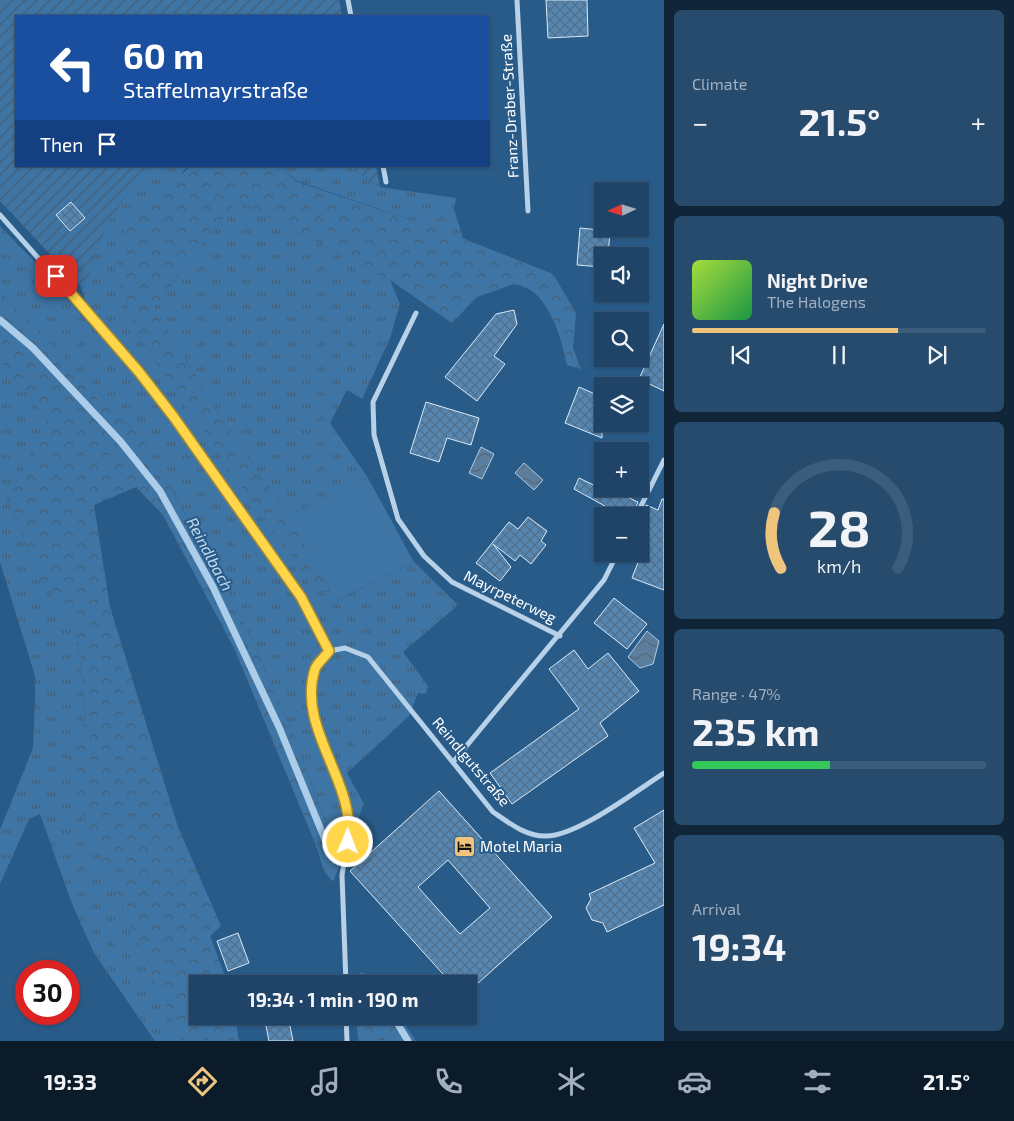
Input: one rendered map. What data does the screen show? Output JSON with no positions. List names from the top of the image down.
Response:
{
  "streets": {
    "street": ["Franz-Draber-Straße", "Mayrpeterweg", "Reindlgutstraße"]
  },
  "crossings": [
    ["Mayrpeterweg", "Reindlgutstraße"]
  ],
  "water": ["Reindlbach"],
  "places": {
    "hotel": ["Motel Maria"]
  },
  "north": "left",
  "page": {
    "tile": [
      "Climate",
      ["Range · 47%", "235 km"],
      ["Arrival", "19:34"]
    ],
    "turn": ["60 m", "Staffelmayrstraße"],
    "heat": ["−", "21.5°", "+"],
    "then": "Then",
    "map_buttons": ["+", "−"],
    "song": ["Night Drive", "The Halogens"],
    "limit": "30",
    "trip": "19:34 · 1 min · 190 m",
    "tabs": ["19:33", "21.5°"],
    "gauge": ["28", "km/h"]
  }
}
